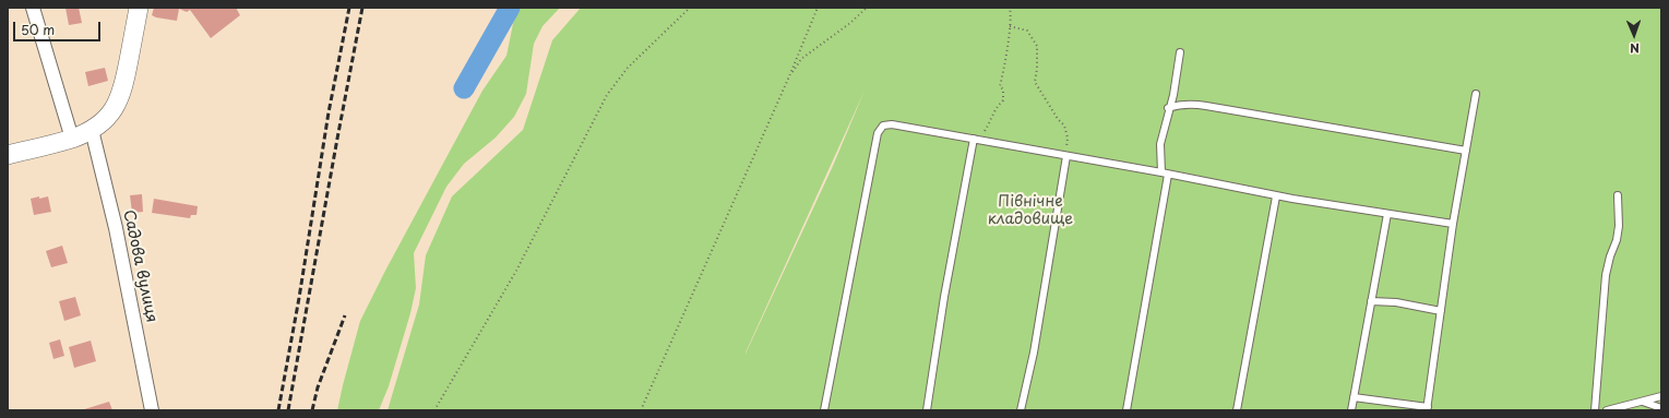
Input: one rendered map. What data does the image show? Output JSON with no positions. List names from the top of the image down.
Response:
{
  "streets": {
    "street": ["Садова вулиця"]
  },
  "parks": ["Північне кладовище"],
  "scale_bar": "50 m",
  "north": "bottom"
}
